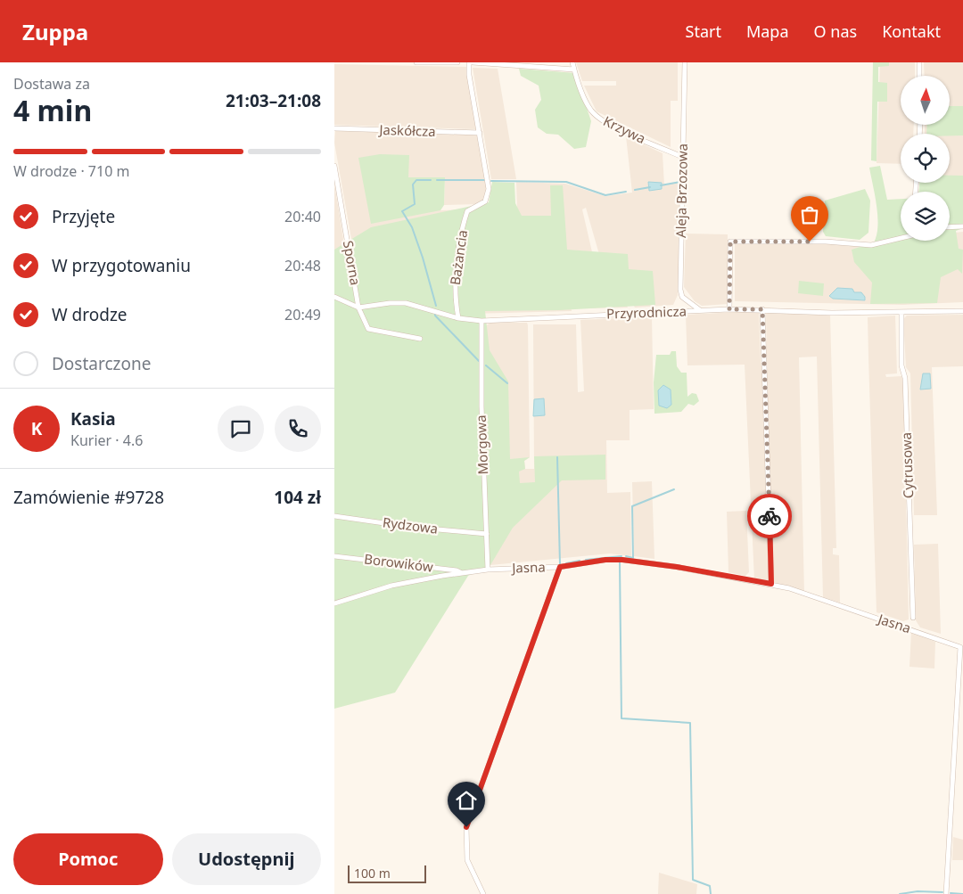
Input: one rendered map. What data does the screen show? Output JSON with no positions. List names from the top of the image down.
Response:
{
  "streets": {
    "street": [
      "Krzywa",
      "Jaskółcza",
      "Aleja Brzozowa",
      "Bażancia",
      "Sporna",
      "Przyrodnicza",
      "Morgowa",
      "Cytrusowa",
      "Rydzowa",
      "Borowików",
      "Jasna"
    ]
  },
  "crossings": [
    ["Krzywa", "Aleja Brzozowa"],
    ["Jaskółcza", "Bażancia"],
    ["Aleja Brzozowa", "Przyrodnicza"],
    ["Bażancia", "Przyrodnicza"],
    ["Sporna", "Przyrodnicza"],
    ["Przyrodnicza", "Morgowa"],
    ["Przyrodnicza", "Cytrusowa"],
    ["Morgowa", "Rydzowa"],
    ["Morgowa", "Jasna"],
    ["Borowików", "Jasna"]
  ],
  "scale_bar": "100 m",
  "north": "top",
  "page": {
    "header": "Zuppa",
    "nav": [
      "Start",
      "Mapa",
      "O nas",
      "Kontakt"
    ],
    "heading": ["4 min", "Dostawa za", "21:03–21:08"],
    "panel": [
      "Kasia",
      "Kurier · 4.6",
      "Zamówienie #9728",
      "104 zł"
    ],
    "bar": "W drodze · 710 m",
    "list": [
      ["Przyjęte", "20:40"],
      ["W przygotowaniu", "20:48"],
      ["W drodze", "20:49"],
      "Dostarczone"
    ],
    "round": "K",
    "buttons": ["Pomoc", "Udostępnij"],
    "scale": "100 m"
  }
}
